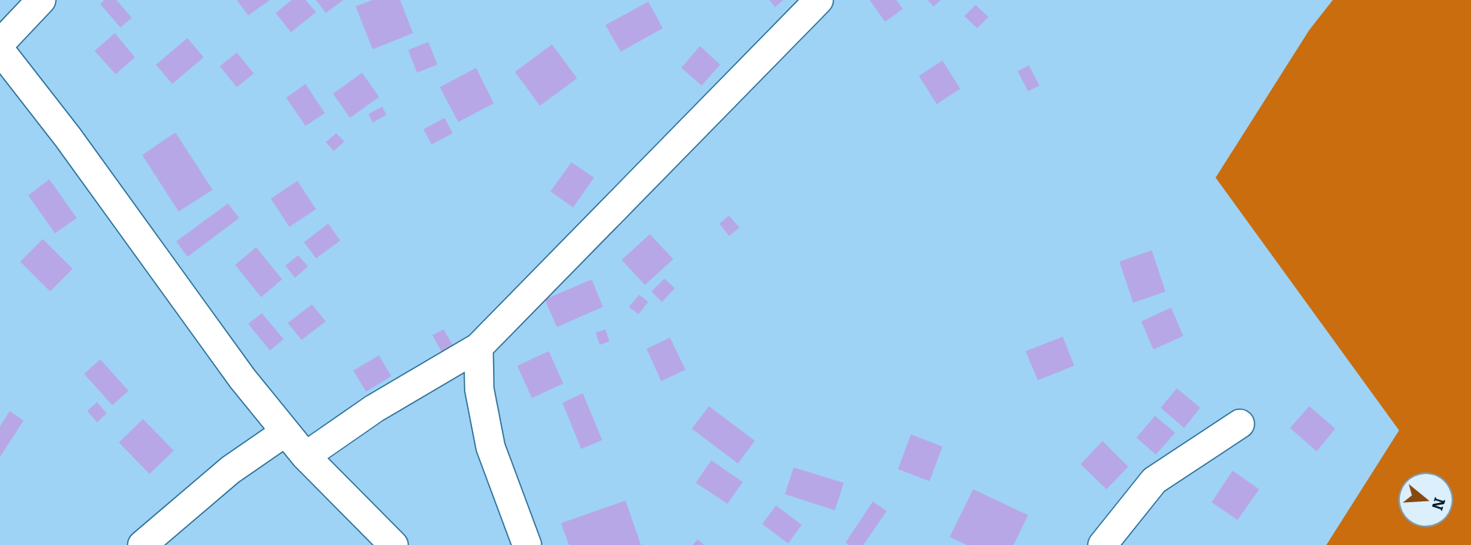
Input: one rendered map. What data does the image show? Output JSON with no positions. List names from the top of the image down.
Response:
{
  "north": "right"
}
